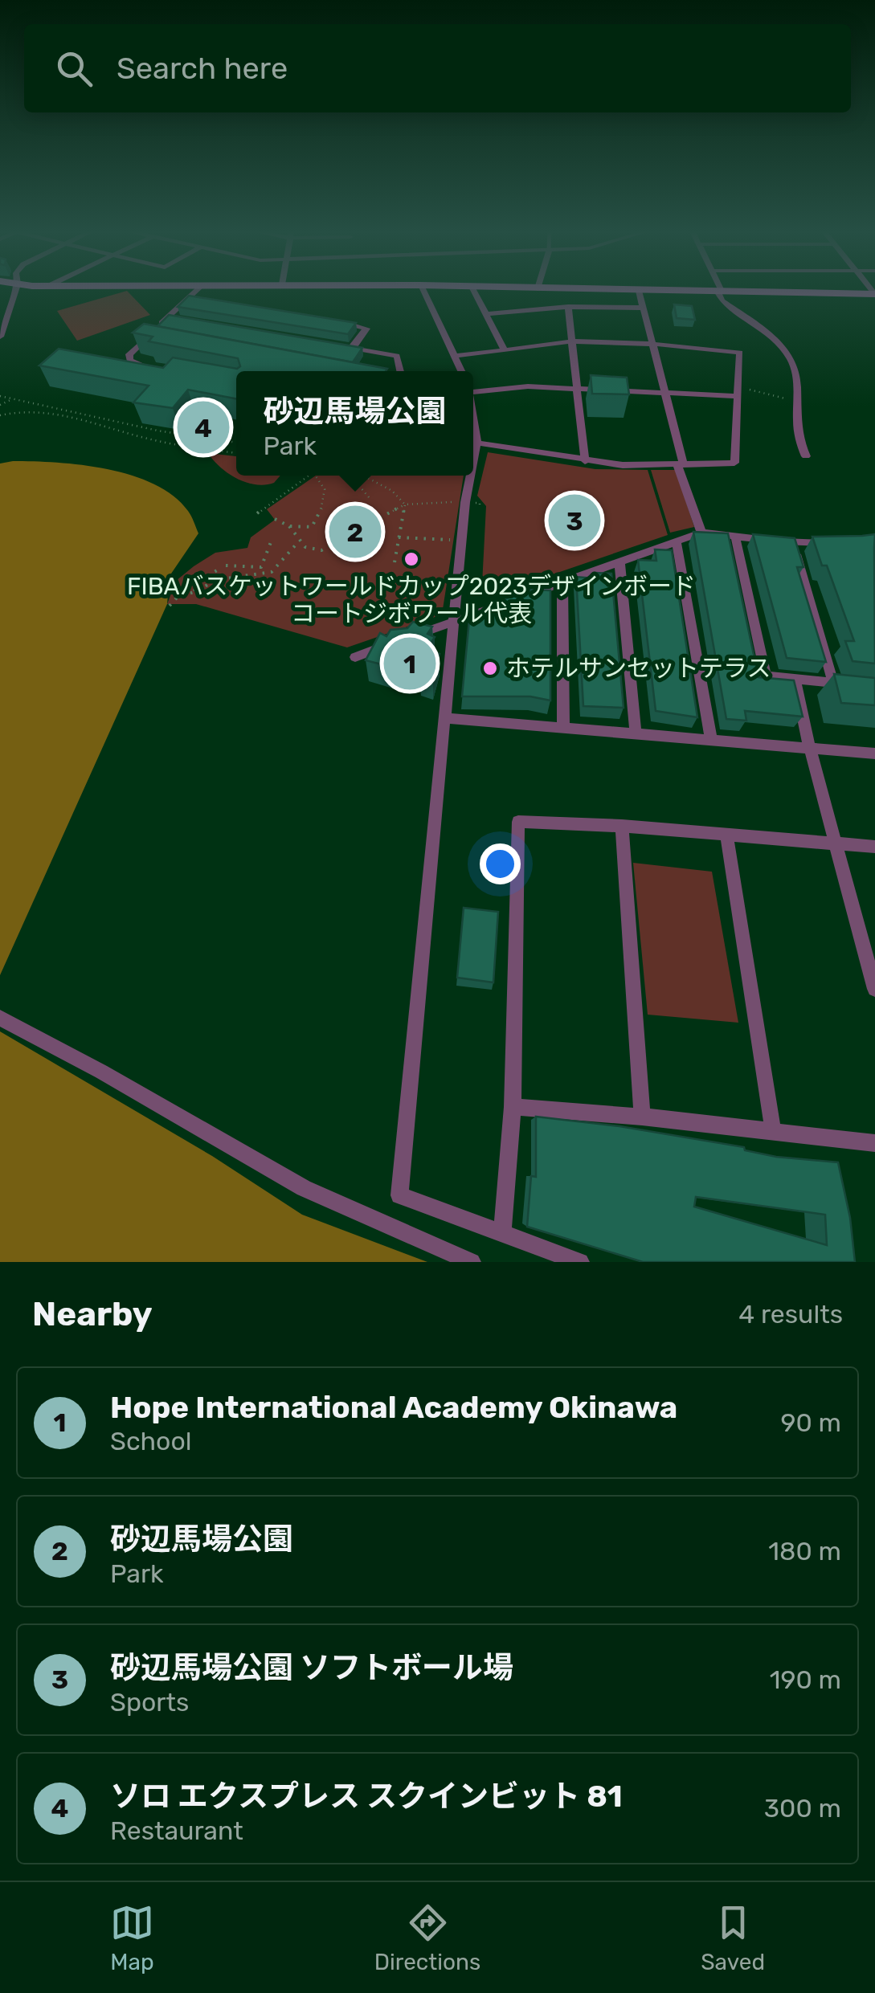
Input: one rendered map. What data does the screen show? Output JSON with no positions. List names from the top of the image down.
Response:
{
  "places": ["FIBAバスケットワールドカップ2023デザインボード コートジボワール代表", "ホテルサンセットテラス"],
  "page": {
    "search": "Search here",
    "popup": ["砂辺馬場公園", "Park"],
    "pins": [
      "4",
      "3",
      "2",
      "1"
    ],
    "heading": ["Nearby", "4 results"],
    "list": [
      {
        "mark": "1",
        "name": "Hope International Academy Okinawa",
        "note": "School",
        "value": "90 m"
      },
      {
        "mark": "2",
        "name": "砂辺馬場公園",
        "note": "Park",
        "value": "180 m"
      },
      {
        "mark": "3",
        "name": "砂辺馬場公園 ソフトボール場",
        "note": "Sports",
        "value": "190 m"
      },
      {
        "mark": "4",
        "name": "ソロ エクスプレス スクインビット 81",
        "note": "Restaurant",
        "value": "300 m"
      }
    ],
    "nav": ["Map", "Directions", "Saved"]
  }
}
